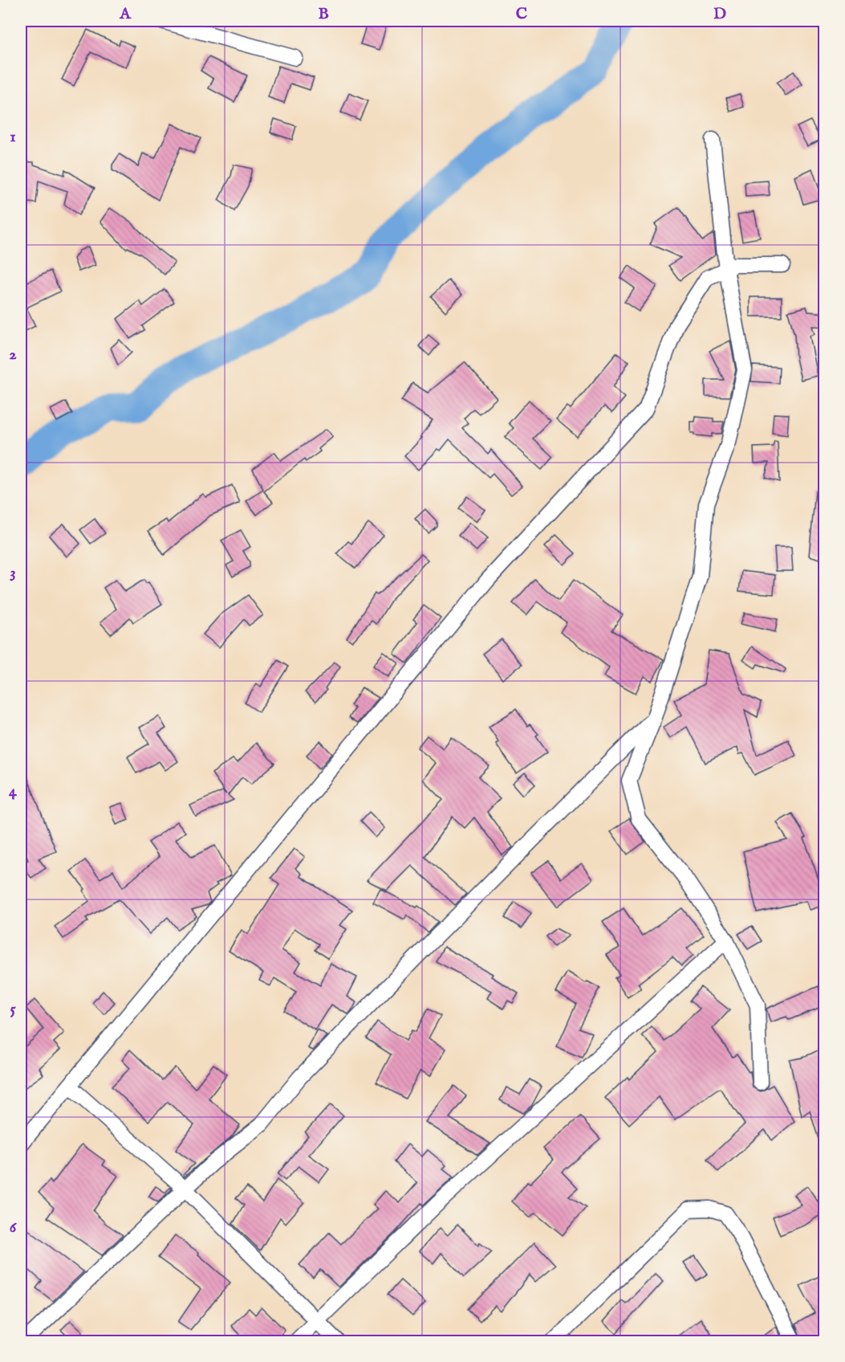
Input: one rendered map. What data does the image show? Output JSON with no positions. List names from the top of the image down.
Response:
{
  "grid": {
    "columns": [
      "A",
      "B",
      "C",
      "D"
    ],
    "rows": [
      "1",
      "2",
      "3",
      "4",
      "5",
      "6"
    ]
  }
}
